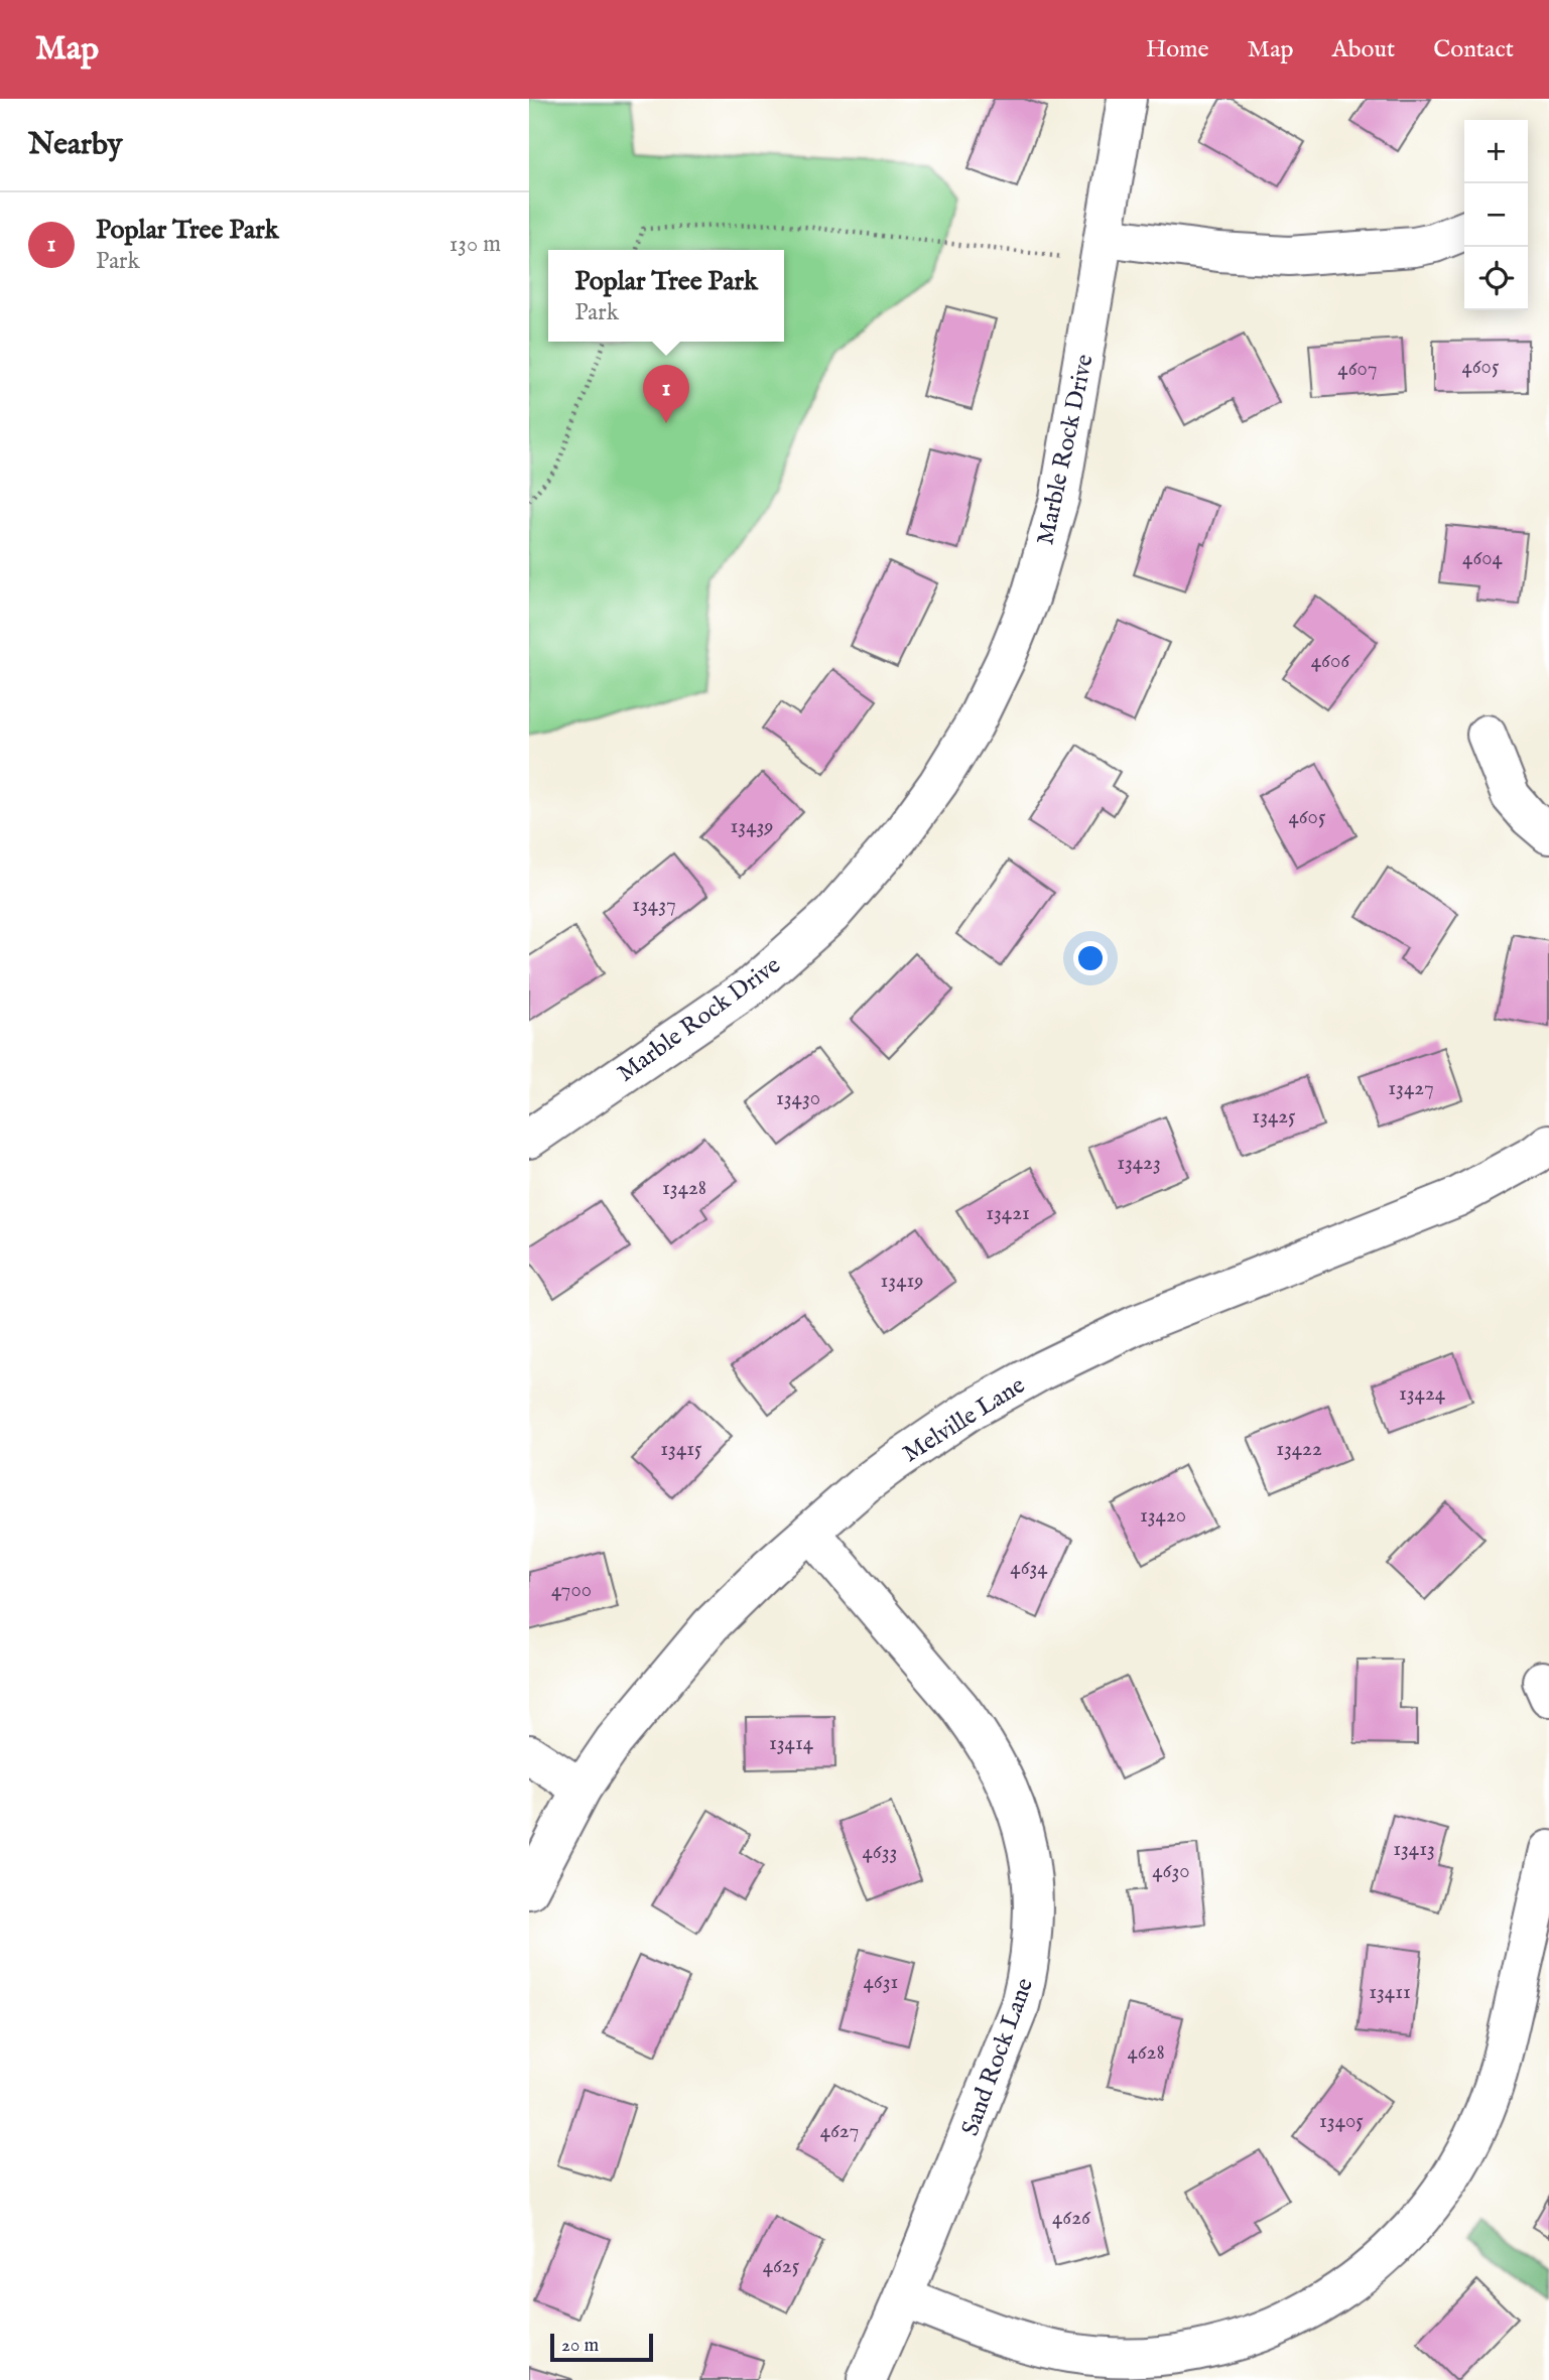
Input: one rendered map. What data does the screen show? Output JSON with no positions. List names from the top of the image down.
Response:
{
  "streets": {
    "street": ["Marble Rock Drive", "Melville Lane", "Sand Rock Lane"]
  },
  "crossings": [
    ["Melville Lane", "Sand Rock Lane"]
  ],
  "house_numbers": [
    "4605",
    "4607",
    "4604",
    "4606",
    "4605",
    "13439",
    "13437",
    "13427",
    "13430",
    "13425",
    "13423",
    "13428",
    "13421",
    "13419",
    "13424",
    "13415",
    "13422",
    "13420",
    "4634",
    "4700",
    "13414",
    "13413",
    "4633",
    "4630",
    "4631",
    "13411",
    "4628",
    "13405",
    "4627",
    "4626",
    "4625"
  ],
  "scale_bar": "20 m",
  "page": {
    "header": "Map",
    "nav": [
      "Home",
      "Map",
      "About",
      "Contact"
    ],
    "heading": "Nearby",
    "map_buttons": ["+", "−"],
    "list": [
      {
        "mark": "1",
        "name": "Poplar Tree Park",
        "note": "Park",
        "value": "130 m"
      }
    ],
    "popup": ["Poplar Tree Park", "Park"],
    "pins": "1",
    "scale": "20 m"
  }
}
